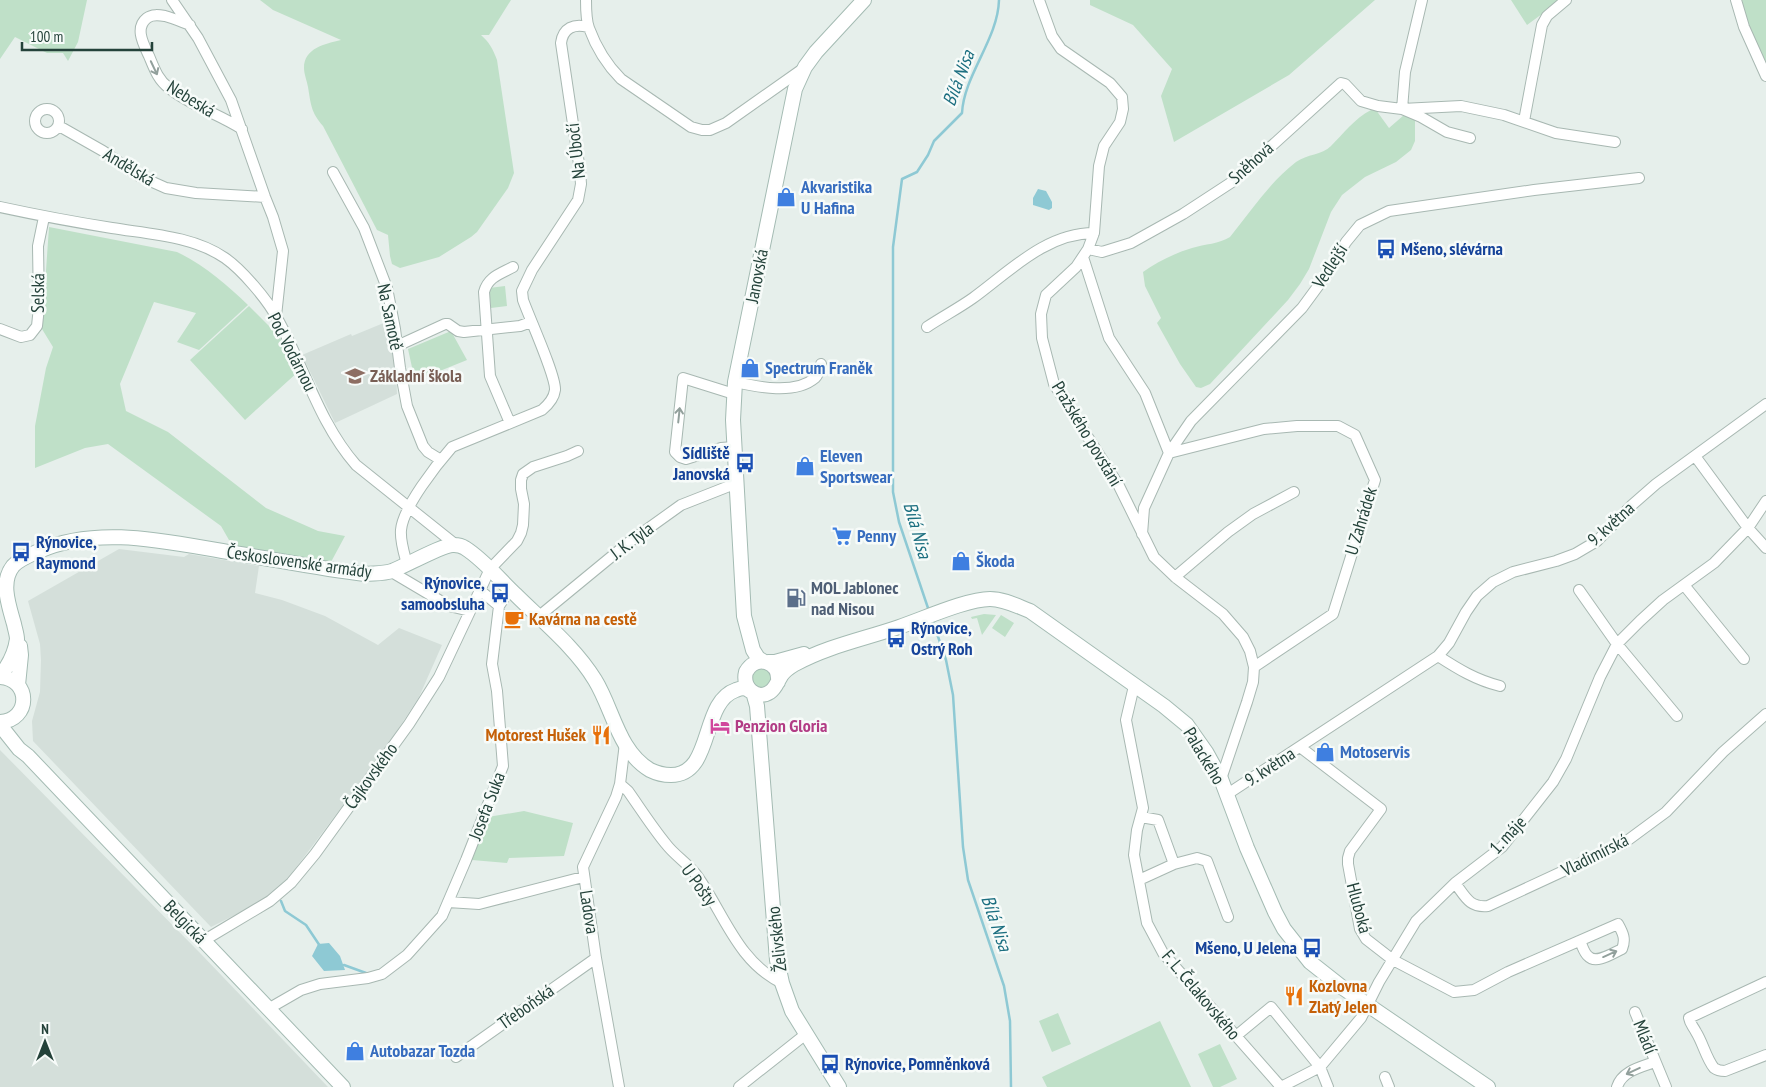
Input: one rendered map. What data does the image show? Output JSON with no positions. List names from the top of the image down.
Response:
{
  "streets": {
    "street": [
      "Nebeská",
      "Na Úbočí",
      "Sněhová",
      "Andělská",
      "Vedlejší",
      "Janovská",
      "Selská",
      "Na Samotě",
      "Pod Vodárnou",
      "Pražského povstání",
      "U Zahrádek",
      "9. května",
      "J. K. Tyla",
      "Československé armády",
      "Palackého",
      "Čajkovského",
      "Josefa Suka",
      "1. máje",
      "Vladimírská",
      "U Pošty",
      "Hluboká",
      "Ladova",
      "Belgická",
      "Želivského",
      "F. L. Čelakovského",
      "Třeboňská",
      "Mládí"
    ]
  },
  "crossings": [
    ["Nebeská", "Andělská"],
    ["Nebeská", "Pod Vodárnou"],
    ["Na Úbočí", "Na Samotě"],
    ["Na Úbočí", "Pod Vodárnou"],
    ["Na Úbočí", "Československé armády"],
    ["Sněhová", "Pražského povstání"],
    ["Vedlejší", "Pražského povstání"],
    ["Vedlejší", "U Zahrádek"],
    ["Janovská", "J. K. Tyla"],
    ["Janovská", "Palackého"],
    ["Janovská", "Želivského"],
    ["Selská", "Pod Vodárnou"],
    ["Pod Vodárnou", "Československé armády"],
    ["Pražského povstání", "U Zahrádek"],
    ["Pražského povstání", "Palackého"],
    ["9. května", "Palackého"],
    ["9. května", "Hluboká"],
    ["Československé armády", "Belgická"],
    ["Palackého", "1. máje"],
    ["Palackého", "Želivského"],
    ["Palackého", "F. L. Čelakovského"],
    ["Čajkovského", "Belgická"],
    ["Josefa Suka", "Belgická"],
    ["1. máje", "Vladimírská"],
    ["1. máje", "Hluboká"],
    ["U Pošty", "Ladova"],
    ["U Pošty", "Želivského"],
    ["Ladova", "Třeboňská"]
  ],
  "one_way": ["Mládí"],
  "water": ["Bílá Nisa"],
  "places": {
    "shop": [
      "Akvaristika U Hafina",
      "Spectrum Franěk",
      "Eleven Sportswear",
      "Škoda",
      "Motoservis",
      "Autobazar Tozda"
    ],
    "bus stop": [
      "Mšeno, slévárna",
      "Sídliště Janovská",
      "Rýnovice, Raymond",
      "Rýnovice, samoobsluha",
      "Rýnovice, Ostrý Roh",
      "Mšeno, U Jelena",
      "Rýnovice, Pomněnková"
    ],
    "school or university": ["Základní škola"],
    "supermarket": ["Penny"],
    "fuel station": ["MOL Jablonec nad Nisou"],
    "cafe": ["Kavárna na cestě"],
    "hotel": ["Penzion Gloria"],
    "restaurant": ["Motorest Hušek", "Kozlovna Zlatý Jelen"]
  },
  "scale_bar": "100 m",
  "north": "top"
}
